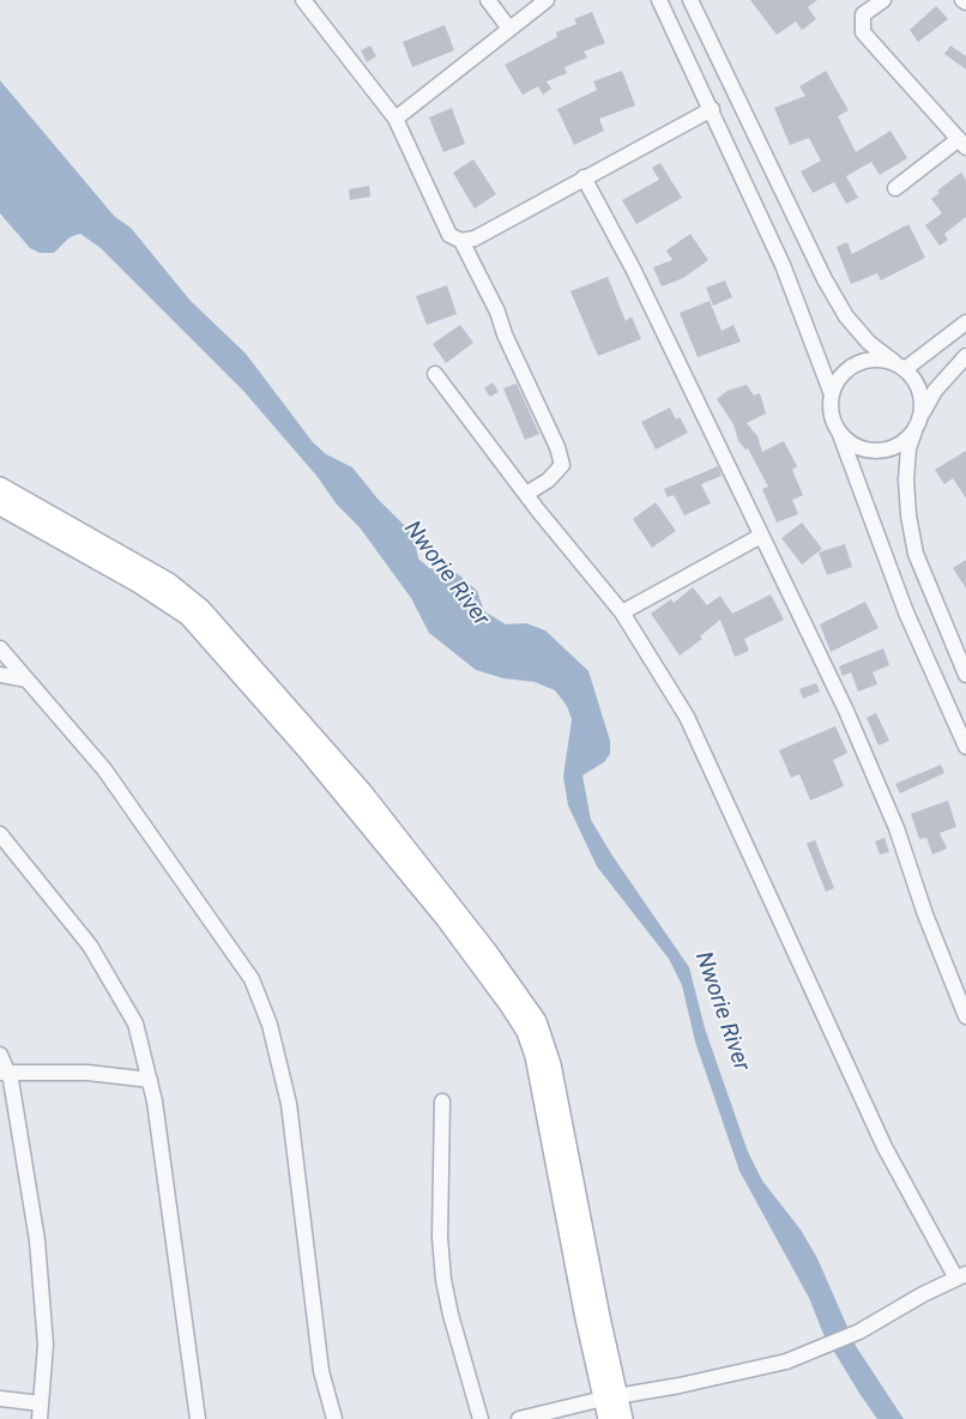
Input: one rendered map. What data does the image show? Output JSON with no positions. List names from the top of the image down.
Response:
{
  "water": ["Nworie River"]
}
